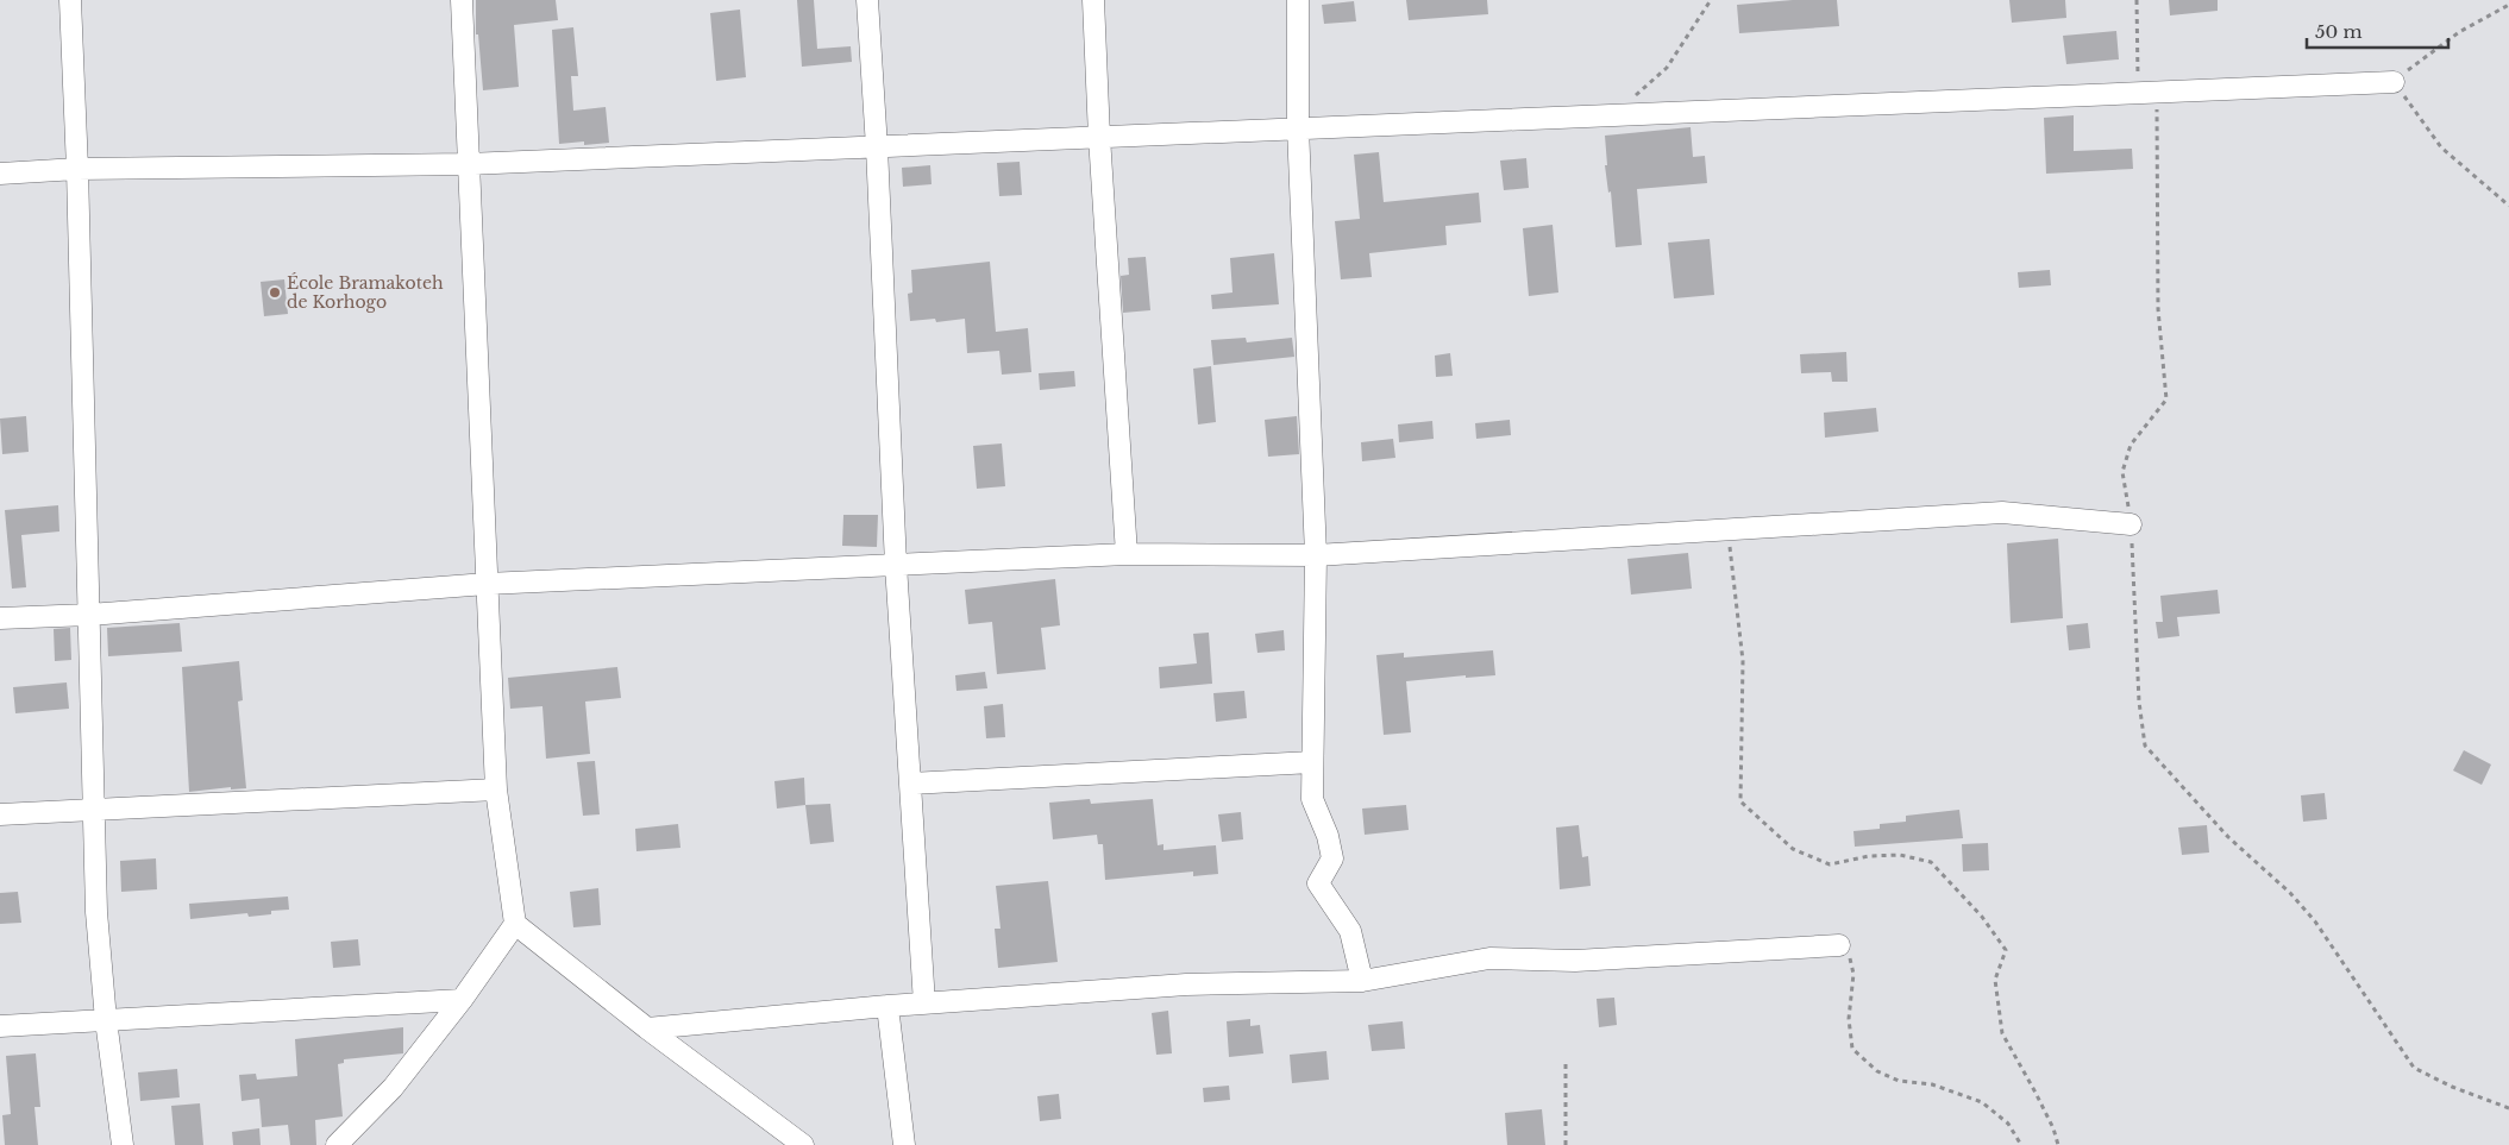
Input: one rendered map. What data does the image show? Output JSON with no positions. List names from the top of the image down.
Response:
{
  "places": ["École Bramakoteh de Korhogo"],
  "scale_bar": "50 m"
}
